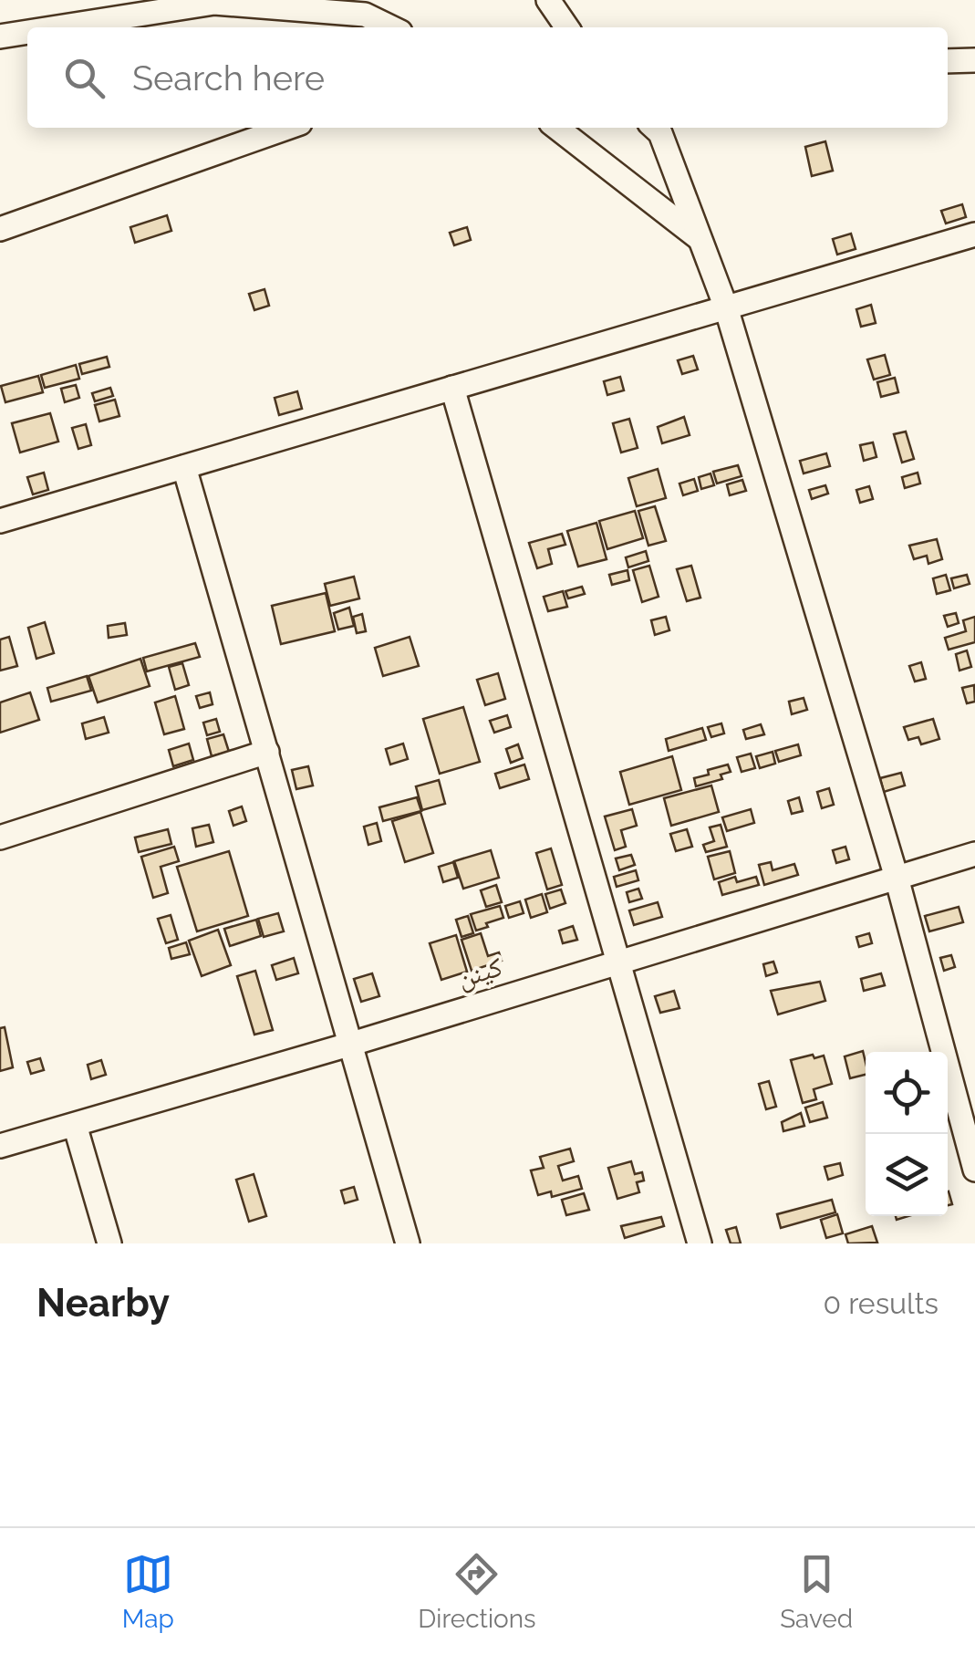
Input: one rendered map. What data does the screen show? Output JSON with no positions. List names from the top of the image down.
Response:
{
  "streets": {
    "street": ["كينن"]
  },
  "page": {
    "search": "Search here",
    "heading": ["Nearby", "0 results"],
    "nav": ["Map", "Directions", "Saved"]
  }
}
